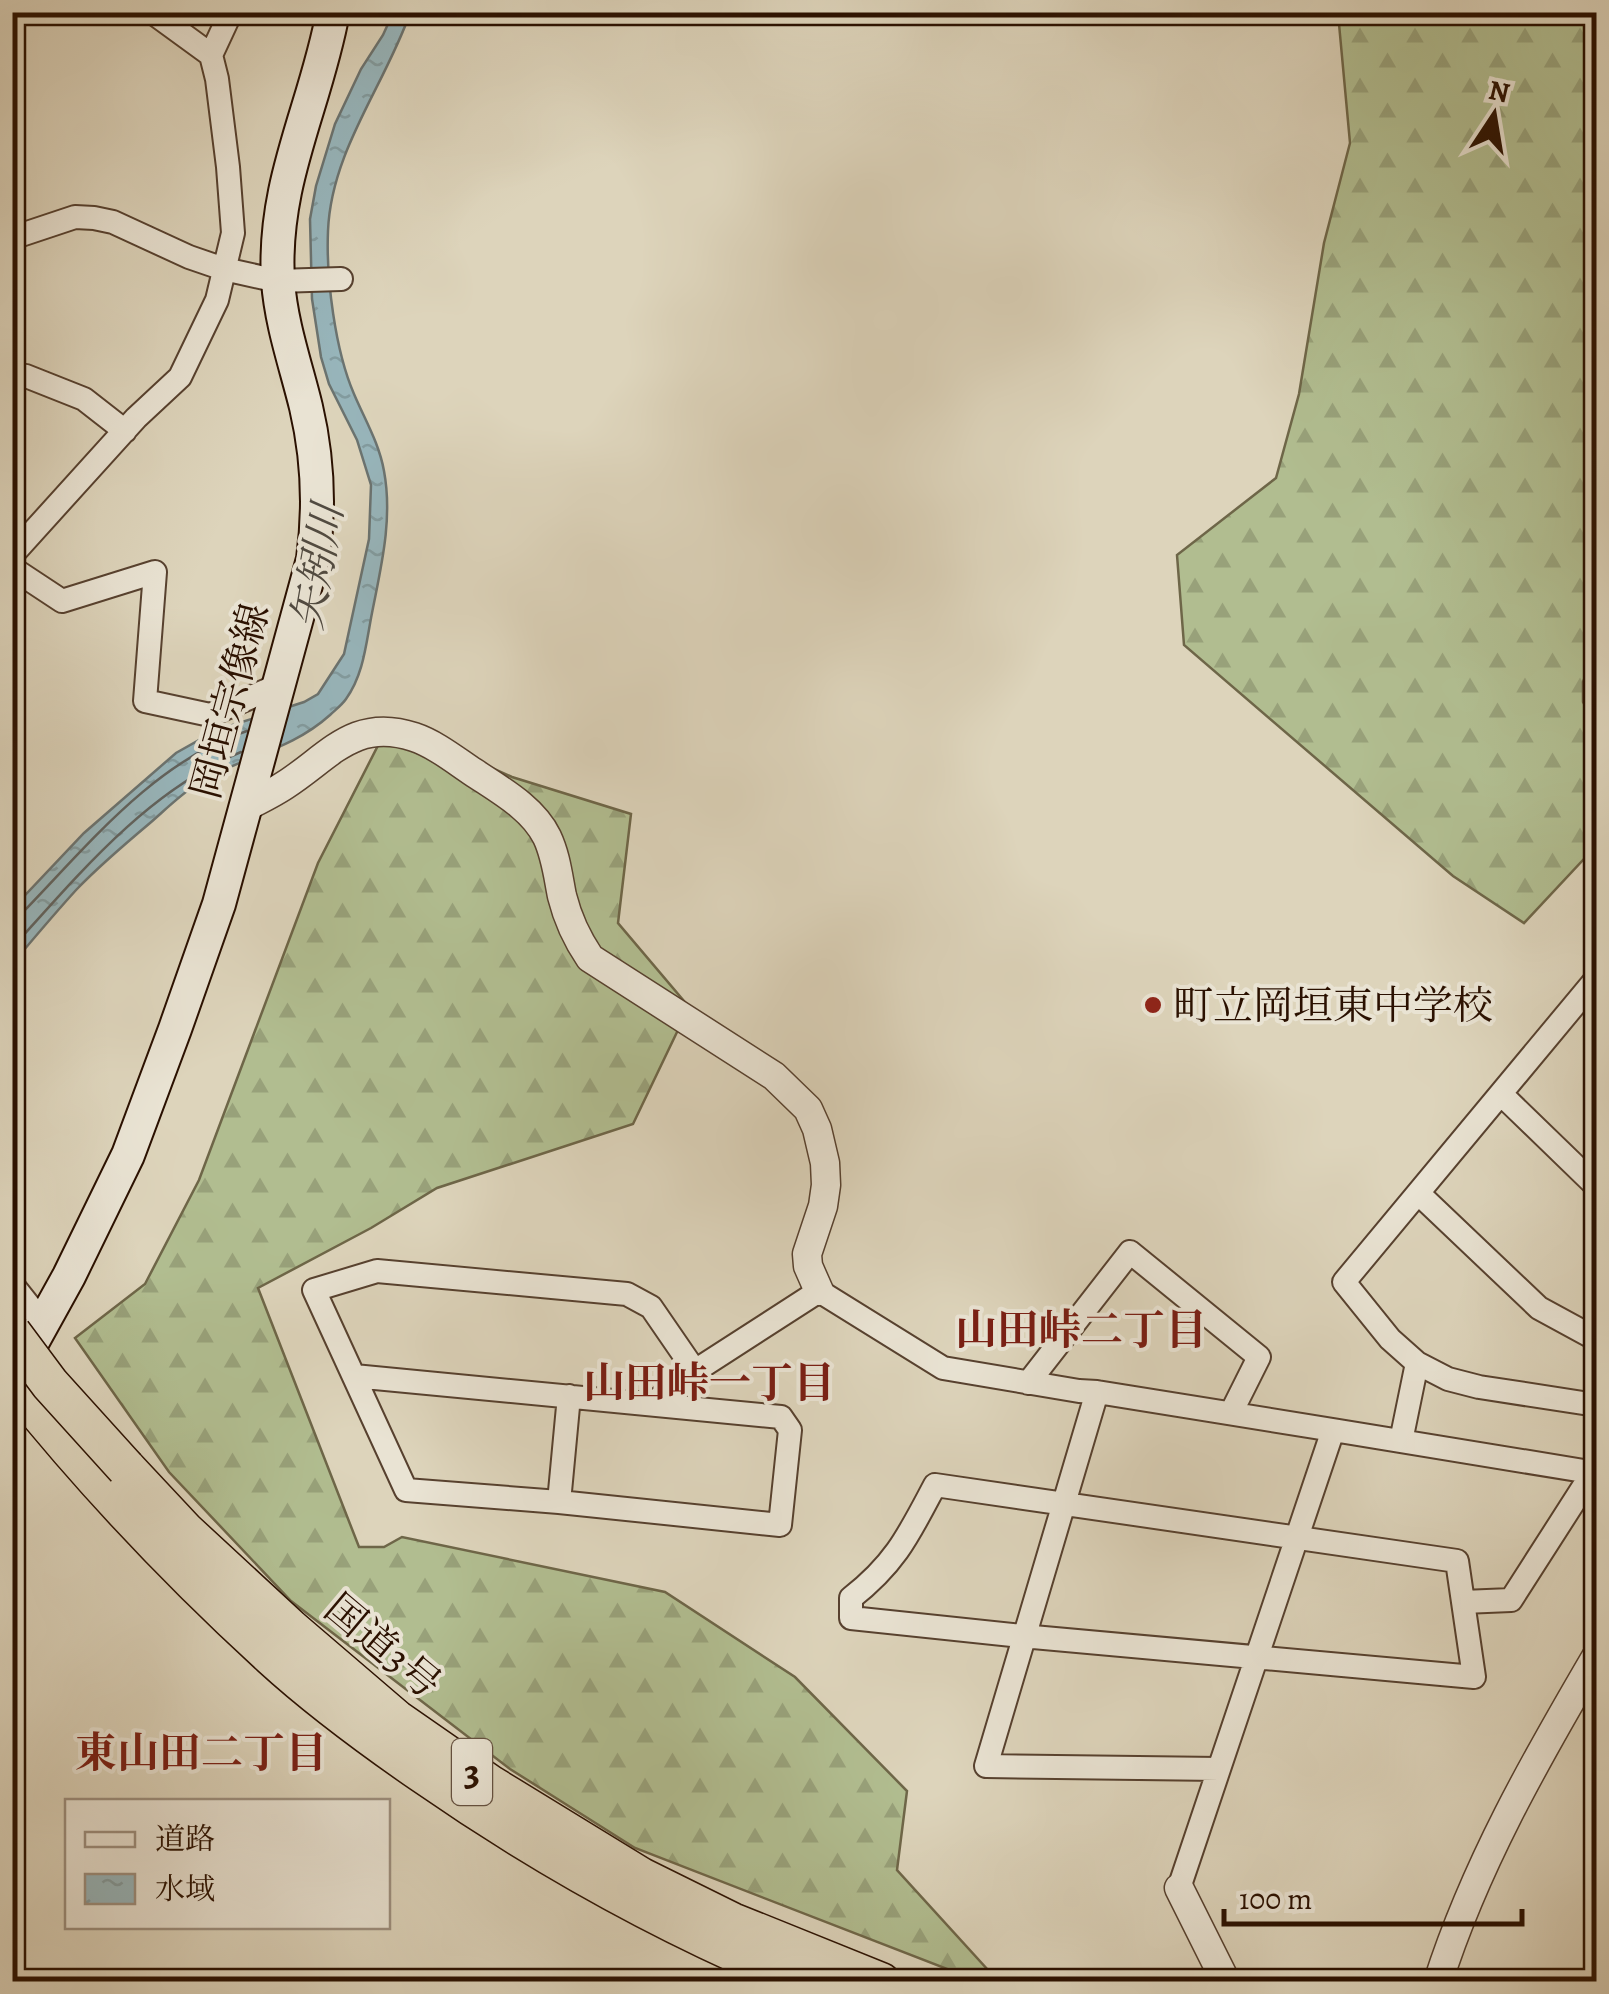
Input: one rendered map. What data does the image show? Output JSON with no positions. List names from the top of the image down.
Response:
{
  "streets": {
    "highway": ["国道3号", "3"],
    "main road": ["岡垣宗像線"]
  },
  "crossings": [
    ["岡垣宗像線", "国道3号"]
  ],
  "districts": ["山田峠二丁目", "山田峠一丁目", "東山田二丁目"],
  "water": ["矢矧川"],
  "places": ["町立岡垣東中学校"],
  "legend": ["道路", "水域"],
  "scale_bar": "100 m",
  "north": "top"
}
